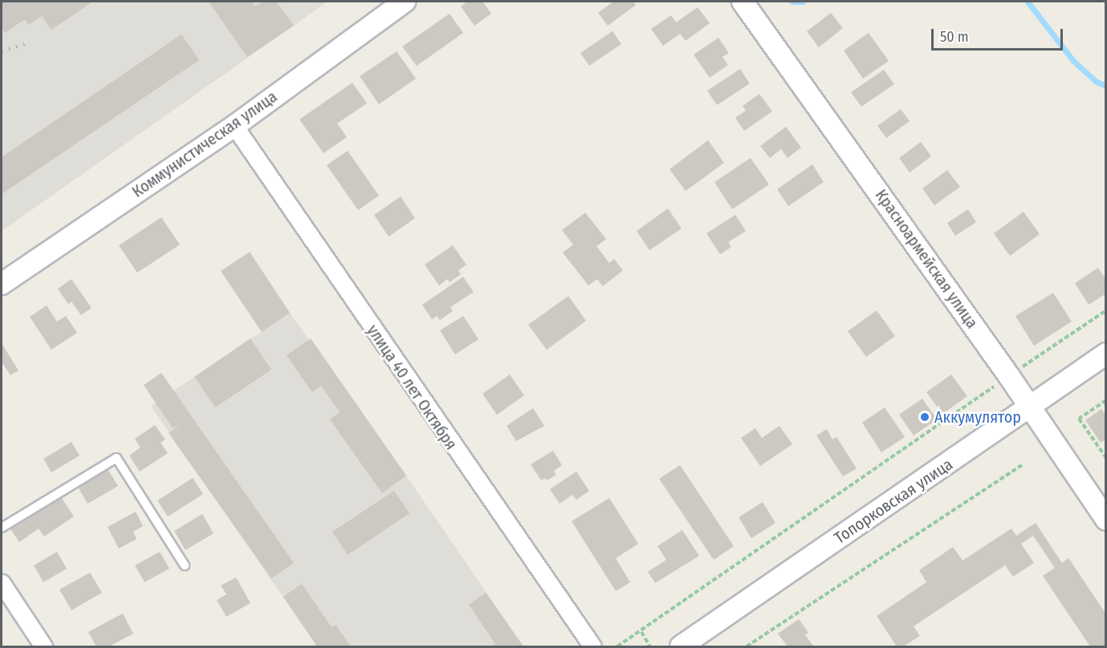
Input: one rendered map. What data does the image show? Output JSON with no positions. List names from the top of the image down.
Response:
{
  "streets": {
    "street": [
      "Коммунистическая улица",
      "Красноармейская улица",
      "улица 40 лет Октября",
      "Топорковская улица"
    ]
  },
  "crossings": [
    ["Коммунистическая улица", "улица 40 лет Октября"],
    ["Красноармейская улица", "Топорковская улица"]
  ],
  "places": ["Аккумулятор"],
  "scale_bar": "50 m"
}
